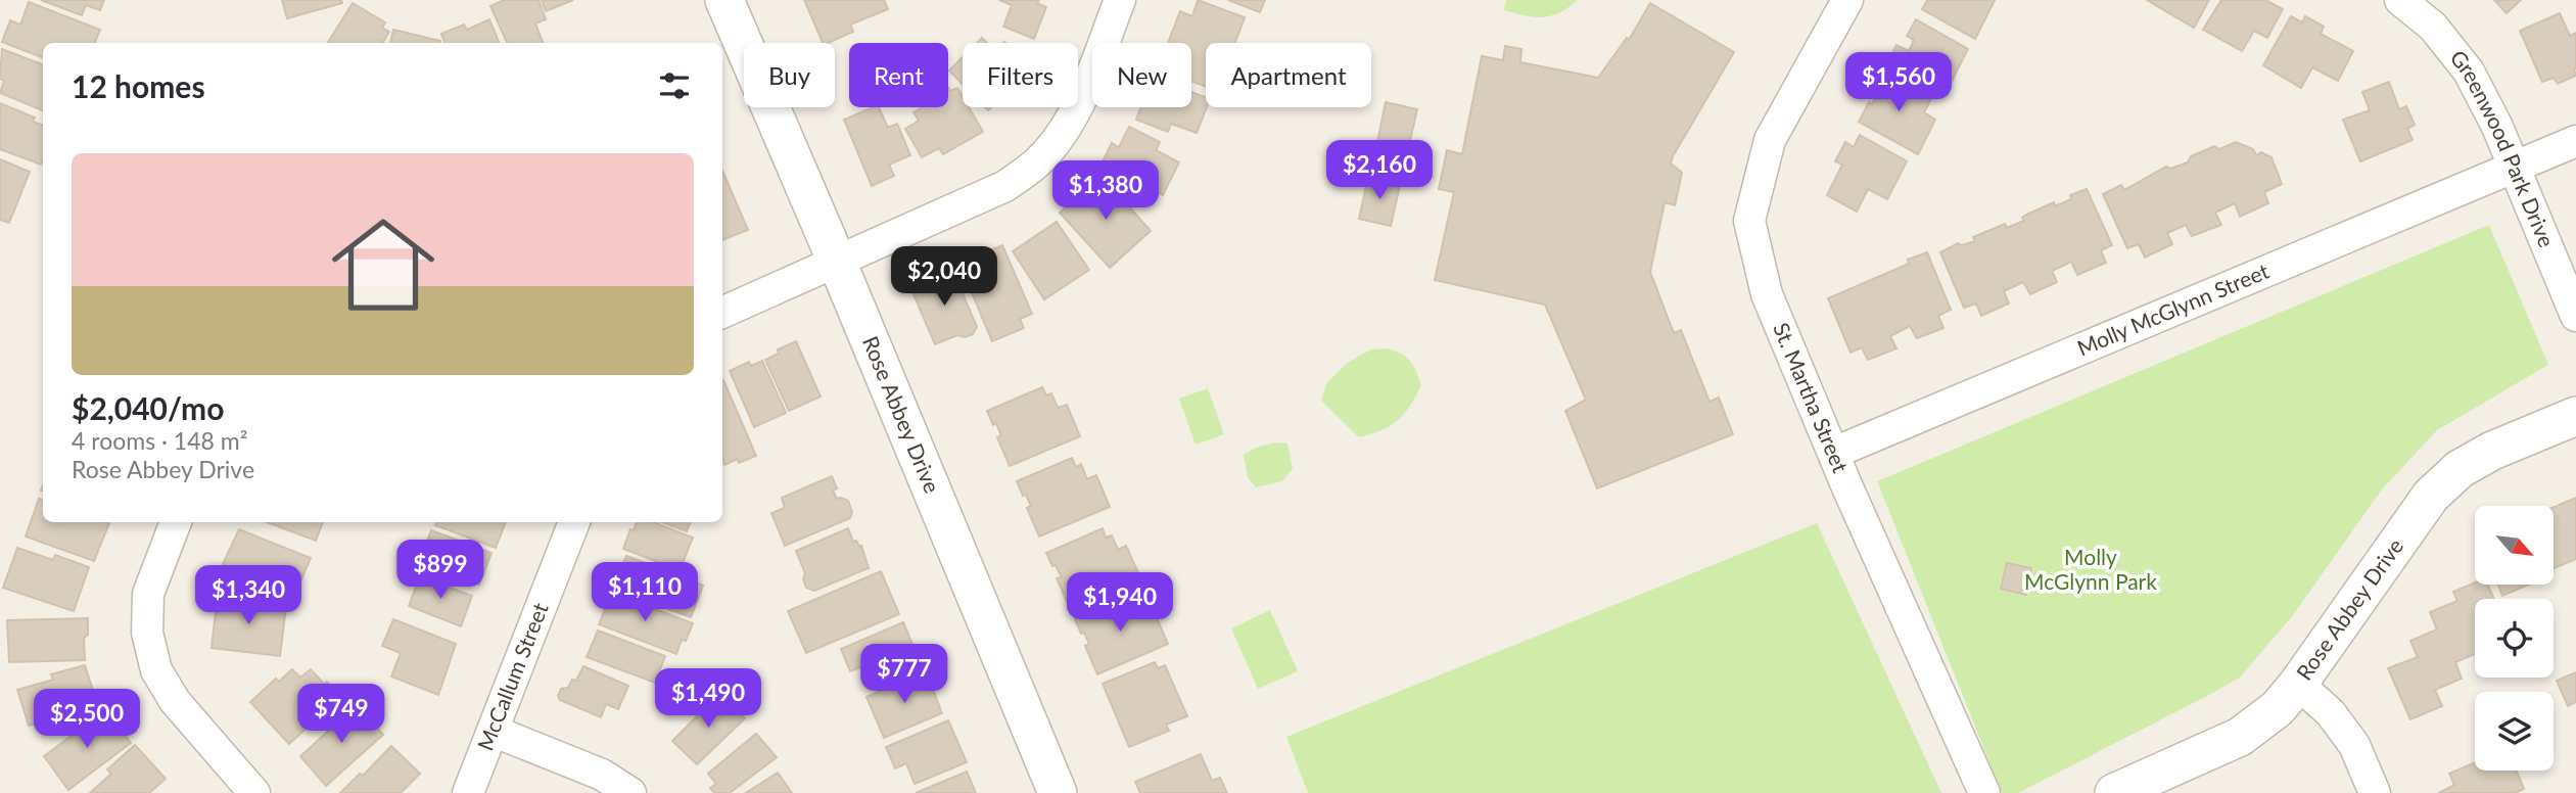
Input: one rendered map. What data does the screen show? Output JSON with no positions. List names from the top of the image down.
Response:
{
  "streets": {
    "street": [
      "Greenwood Park Drive",
      "Molly McGlynn Street",
      "St. Martha Street",
      "Rose Abbey Drive",
      "McCallum Street"
    ]
  },
  "crossings": [
    ["Greenwood Park Drive", "Molly McGlynn Street"],
    ["Molly McGlynn Street", "St. Martha Street"]
  ],
  "parks": ["Molly McGlynn Park"],
  "north": "bottom right",
  "page": {
    "chip": [
      "Buy",
      "Rent",
      "Filters",
      "New",
      "Apartment"
    ],
    "heading": "12 homes",
    "price": [
      "$1,560",
      "$2,160",
      "$1,380",
      "$2,040",
      "$899",
      "$1,110",
      "$1,340",
      "$1,940",
      "$777",
      "$1,490",
      "$749",
      "$2,500"
    ],
    "list": [
      {
        "name": "$2,040/mo",
        "note": "4 rooms · 148 m² · Rose Abbey Drive"
      }
    ]
  }
}
